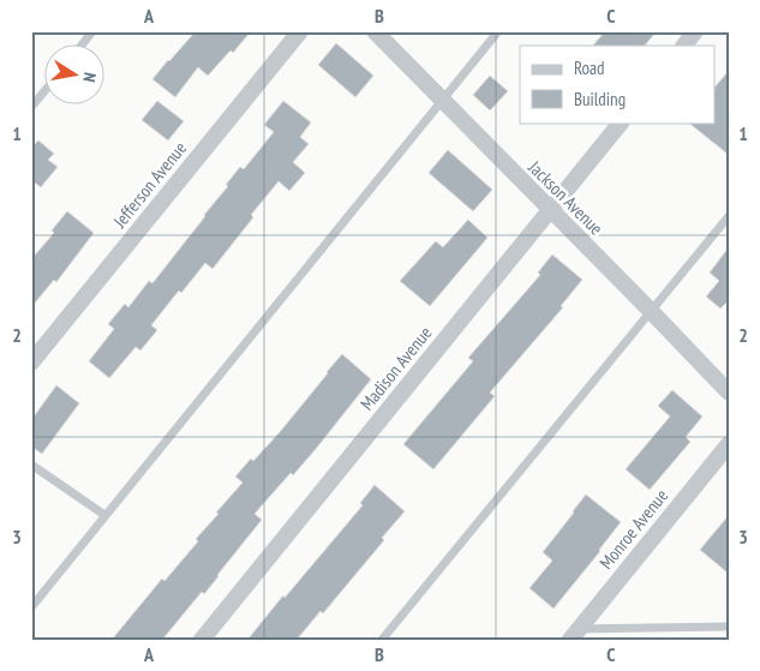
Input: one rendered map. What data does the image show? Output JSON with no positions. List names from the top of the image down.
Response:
{
  "streets": {
    "street": [
      "Jefferson Avenue",
      "Jackson Avenue",
      "Madison Avenue",
      "Monroe Avenue"
    ]
  },
  "crossings": [
    ["Jackson Avenue", "Madison Avenue"]
  ],
  "legend": ["Road", "Building"],
  "north": "right",
  "grid": {
    "columns": ["A", "B", "C"],
    "rows": ["1", "2", "3"]
  }
}
